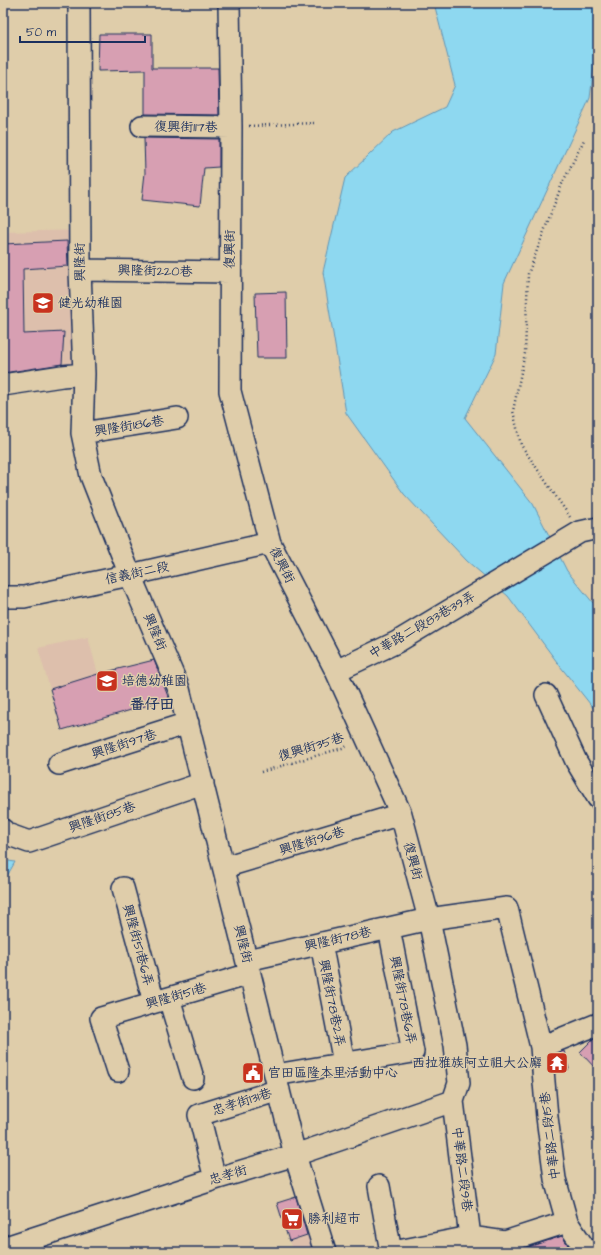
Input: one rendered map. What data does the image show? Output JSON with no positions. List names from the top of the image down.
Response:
{
  "streets": {
    "street": [
      "復興街117巷",
      "復興街",
      "興隆街",
      "興隆街220巷",
      "興隆街186巷",
      "信義街二段",
      "中華路二段83巷39弄",
      "興隆街97巷",
      "興隆街85巷",
      "興隆街96巷",
      "興隆街78巷",
      "興隆街51巷6弄",
      "興隆街51巷",
      "興隆街78巷6弄",
      "興隆街78巷2弄",
      "忠孝街131巷",
      "中華路二段15巷",
      "中華路二段9巷",
      "忠孝街"
    ],
    "path": ["復興街35巷"]
  },
  "crossings": [
    ["復興街117巷", "復興街"],
    ["復興街", "興隆街220巷"],
    ["復興街", "信義街二段"],
    ["復興街", "中華路二段83巷39弄"],
    ["復興街", "復興街35巷"],
    ["復興街", "興隆街96巷"],
    ["復興街", "興隆街78巷"],
    ["復興街", "中華路二段9巷"],
    ["復興街", "忠孝街"],
    ["興隆街", "興隆街220巷"],
    ["興隆街", "興隆街186巷"],
    ["興隆街", "信義街二段"],
    ["興隆街", "興隆街97巷"],
    ["興隆街", "興隆街85巷"],
    ["興隆街", "興隆街96巷"],
    ["興隆街", "興隆街78巷"],
    ["興隆街", "興隆街51巷"],
    ["興隆街", "興隆街78巷6弄"],
    ["興隆街", "忠孝街131巷"],
    ["興隆街", "忠孝街"],
    ["興隆街78巷", "興隆街51巷"],
    ["興隆街78巷", "興隆街78巷6弄"],
    ["興隆街78巷", "興隆街78巷2弄"],
    ["興隆街78巷", "中華路二段15巷"],
    ["興隆街51巷6弄", "興隆街51巷"],
    ["興隆街78巷6弄", "興隆街78巷2弄"],
    ["興隆街78巷6弄", "忠孝街131巷"],
    ["忠孝街131巷", "忠孝街"],
    ["中華路二段9巷", "忠孝街"]
  ],
  "districts": ["番仔田"],
  "places": {
    "school or university": ["健光幼稚園", "培德幼稚園"],
    "temple": ["西拉雅族阿立祖大公廨"],
    "public building": ["官田區隆本里活動中心"],
    "supermarket": ["勝利超市"]
  },
  "scale_bar": "50 m"
}
